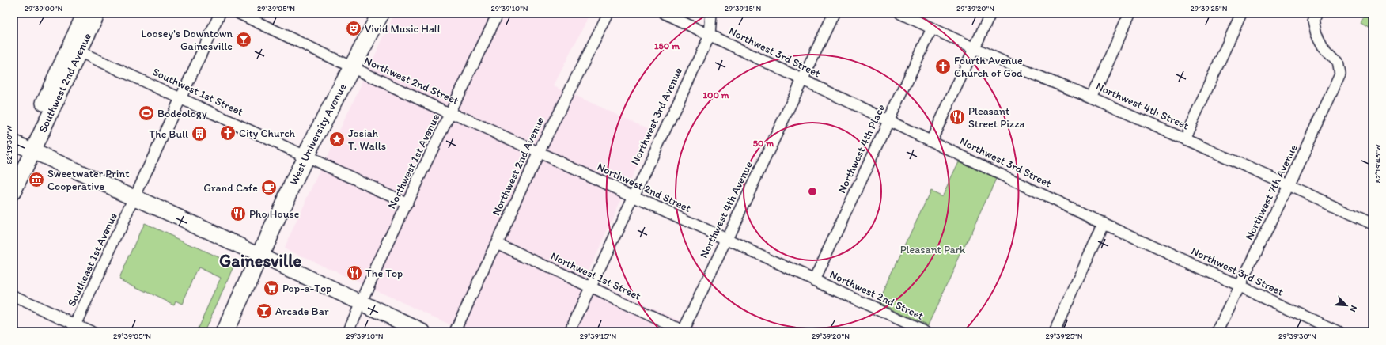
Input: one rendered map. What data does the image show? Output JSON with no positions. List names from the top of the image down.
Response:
{
  "streets": {
    "main road": ["Southwest 2nd Avenue", "West University Avenue"],
    "street": [
      "Northwest 3rd Street",
      "Northwest 2nd Street",
      "Southwest 1st Street",
      "Northwest 4th Street",
      "Northwest 3rd Avenue",
      "Northwest 4th Place",
      "Northwest 1st Avenue",
      "Northwest 2nd Avenue",
      "Northwest 7th Avenue",
      "Northwest 4th Avenue",
      "Southeast 1st Avenue",
      "Northwest 1st Street"
    ]
  },
  "crossings": [
    ["Northwest 3rd Street", "Northwest 3rd Avenue"],
    ["Northwest 3rd Street", "Northwest 4th Place"],
    ["Northwest 3rd Street", "Northwest 7th Avenue"],
    ["Northwest 3rd Street", "Northwest 4th Avenue"],
    ["Northwest 2nd Street", "Northwest 3rd Avenue"],
    ["Northwest 2nd Street", "West University Avenue"],
    ["Northwest 2nd Street", "Northwest 4th Place"],
    ["Northwest 2nd Street", "Northwest 1st Avenue"],
    ["Northwest 2nd Street", "Northwest 2nd Avenue"],
    ["Northwest 2nd Street", "Northwest 4th Avenue"],
    ["Southwest 2nd Avenue", "Southwest 1st Street"],
    ["Southwest 1st Street", "West University Avenue"],
    ["Southwest 1st Street", "Southeast 1st Avenue"],
    ["Northwest 4th Street", "Northwest 4th Place"],
    ["Northwest 4th Street", "Northwest 7th Avenue"],
    ["Northwest 3rd Avenue", "Northwest 1st Street"],
    ["Northwest 2nd Avenue", "Northwest 1st Street"],
    ["Northwest 4th Avenue", "Northwest 1st Street"]
  ],
  "districts": ["Gainesville"],
  "parks": ["Pleasant Park"],
  "places": {
    "theatre": ["Vivid Music Hall"],
    "bar": ["Loosey's Downtown Gainesville", "Arcade Bar"],
    "church": ["Fourth Avenue Church of God", "City Church"],
    "sports": ["Bodeology"],
    "restaurant": ["Pleasant Street Pizza", "Pho House", "The Top"],
    "building": ["The Bull"],
    "place": ["Josiah T. Walls"],
    "museum": ["Sweetwater Print Cooperative"],
    "cafe": ["Grand Cafe"],
    "supermarket": ["Pop-a-Top"]
  },
  "north": "bottom right",
  "coordinates": [
    "29°39'00\"N",
    "29°39'05\"N",
    "29°39'10\"N",
    "29°39'15\"N",
    "29°39'20\"N",
    "29°39'25\"N",
    "82°19'30\"W",
    "82°19'45\"W",
    "29°39'30\"N"
  ],
  "rings": ["150 m", "100 m", "50 m"]
}
